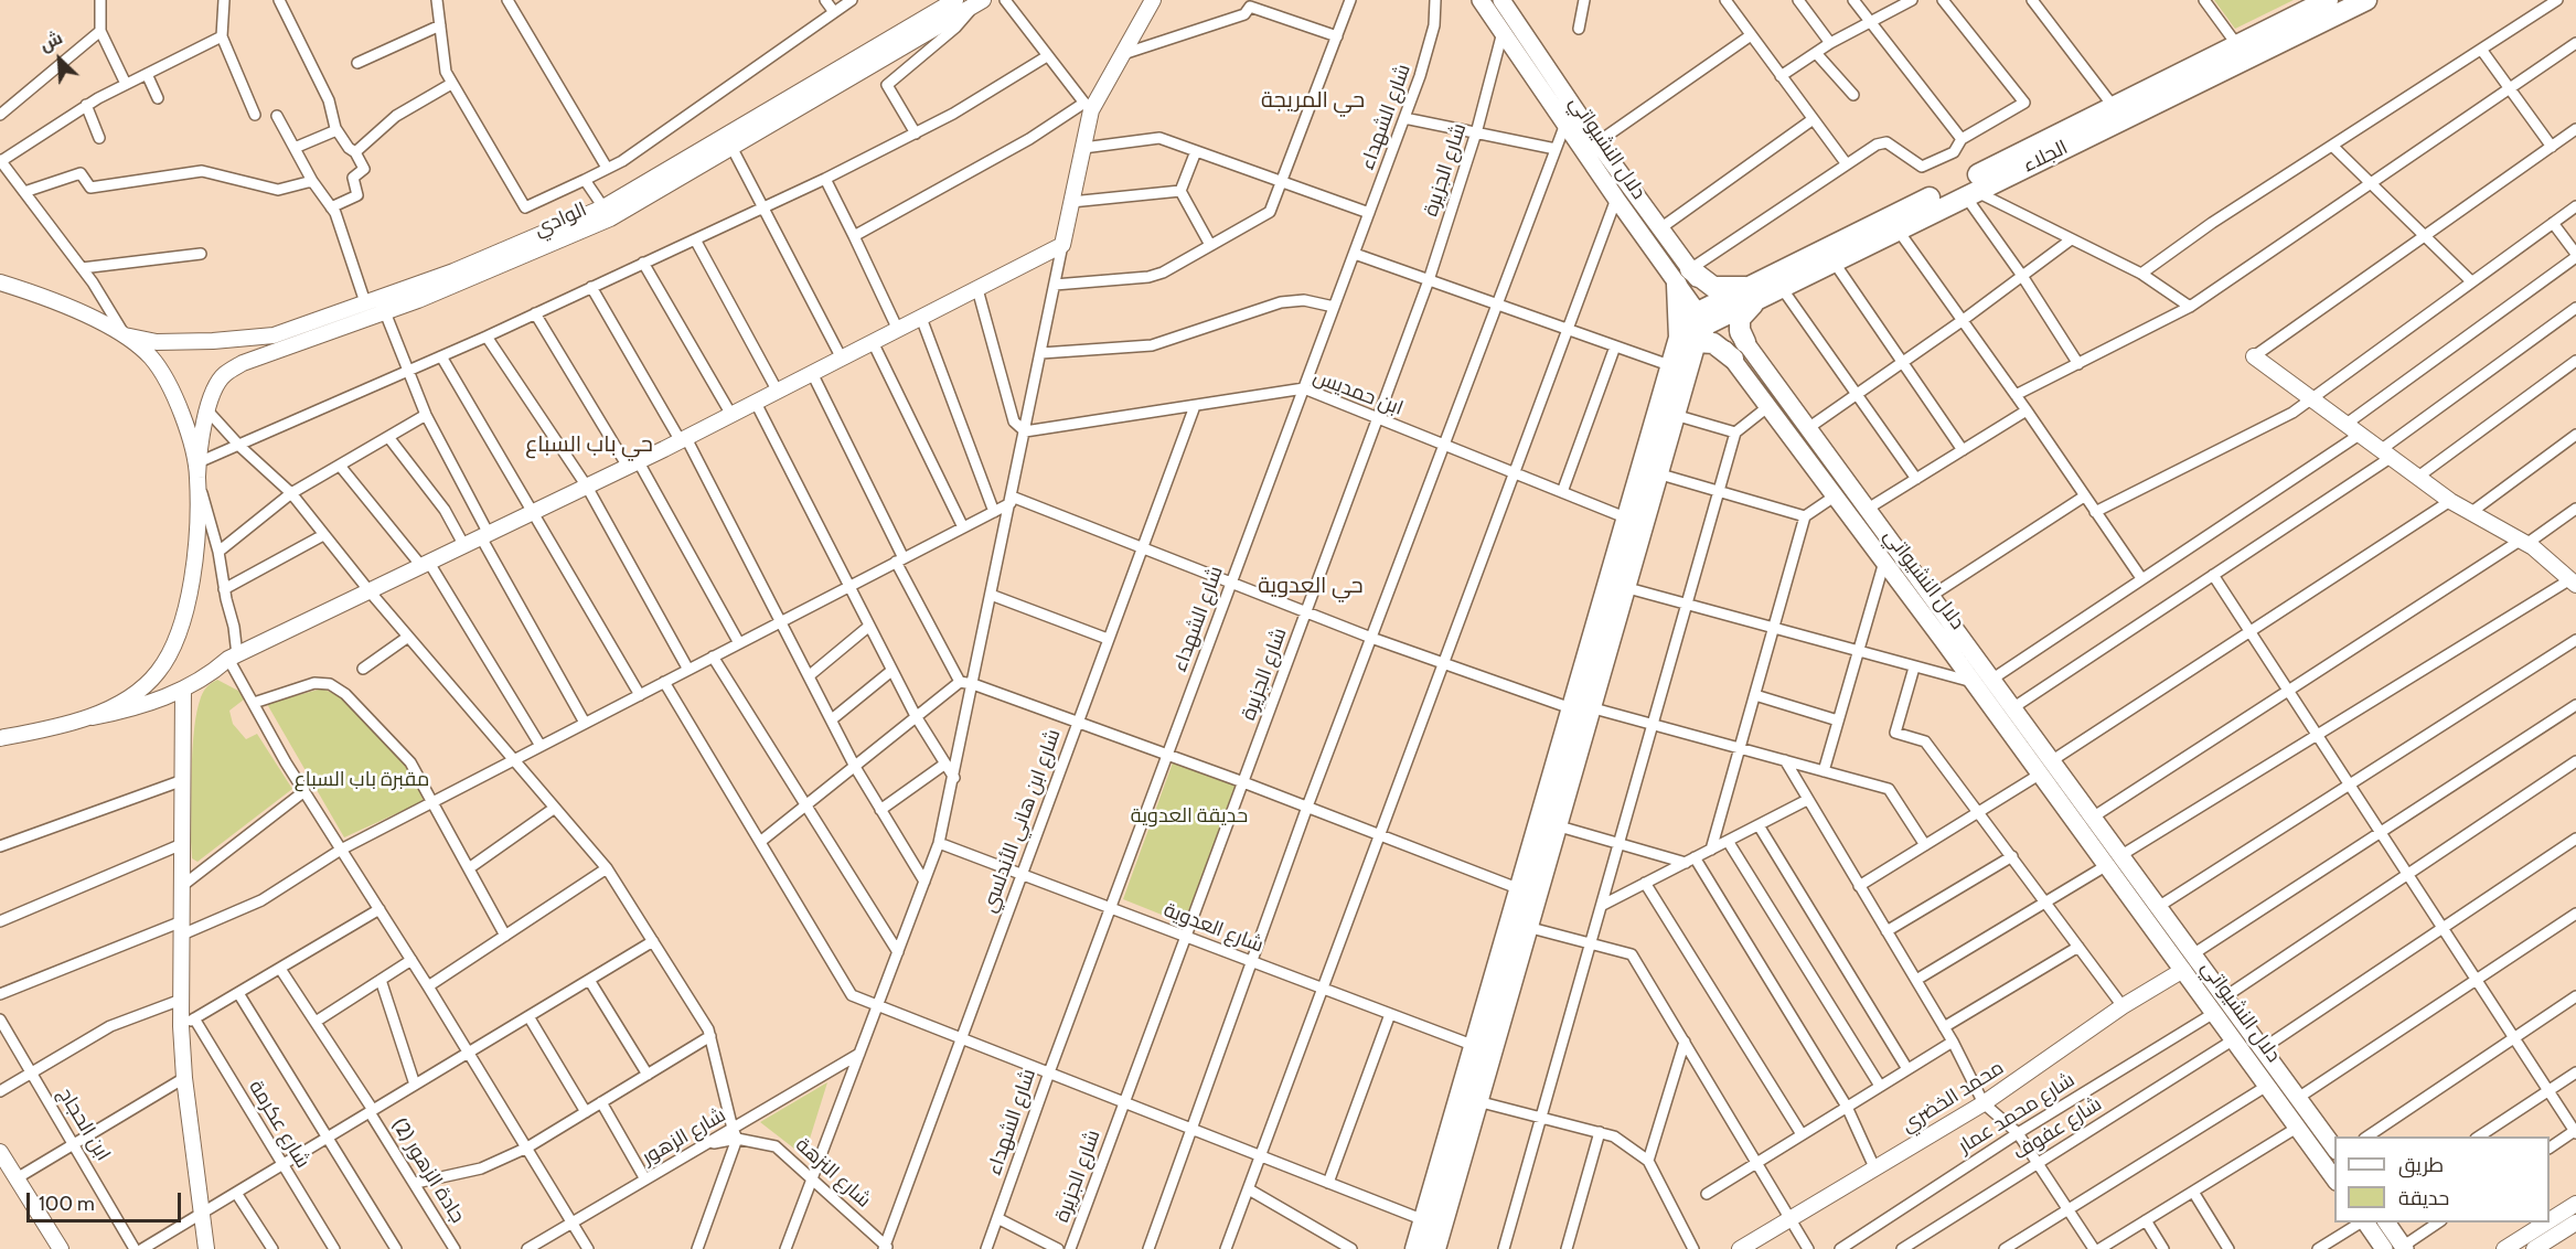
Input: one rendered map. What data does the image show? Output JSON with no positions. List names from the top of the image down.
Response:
{
  "streets": {
    "highway": ["الجلاء"],
    "main road": ["دلال النشيواتي", "الوادي", "محمد الخضري"],
    "street": [
      "شارع الشهداء",
      "شارع الجزيرة",
      "ابن حمديس",
      "شارع ابن هاني الأندلسي",
      "شارع العدوية",
      "شارع محمد عمار",
      "ابن الحجاج",
      "شارع عكرمة",
      "شارع عفوف",
      "شارع الزهور",
      "جادة الزهور (2)",
      "شارع النزهة"
    ]
  },
  "crossings": [
    ["شارع الشهداء", "ابن حمديس"],
    ["شارع الشهداء", "شارع العدوية"],
    ["دلال النشيواتي", "الجلاء"],
    ["دلال النشيواتي", "شارع الجزيرة"],
    ["دلال النشيواتي", "محمد الخضري"],
    ["دلال النشيواتي", "شارع محمد عمار"],
    ["دلال النشيواتي", "شارع عفوف"],
    ["شارع الجزيرة", "ابن حمديس"],
    ["شارع الجزيرة", "شارع العدوية"],
    ["ابن حمديس", "شارع ابن هاني الأندلسي"],
    ["شارع ابن هاني الأندلسي", "شارع العدوية"],
    ["شارع ابن هاني الأندلسي", "شارع النزهة"],
    ["شارع الزهور", "شارع النزهة"]
  ],
  "districts": ["حي المريجة", "حي باب السباع", "حي العدوية"],
  "parks": ["مقبرة باب السباع", "حديقة العدوية"],
  "legend": ["طريق", "حديقة"],
  "scale_bar": "100 m",
  "north": "top left"
}
